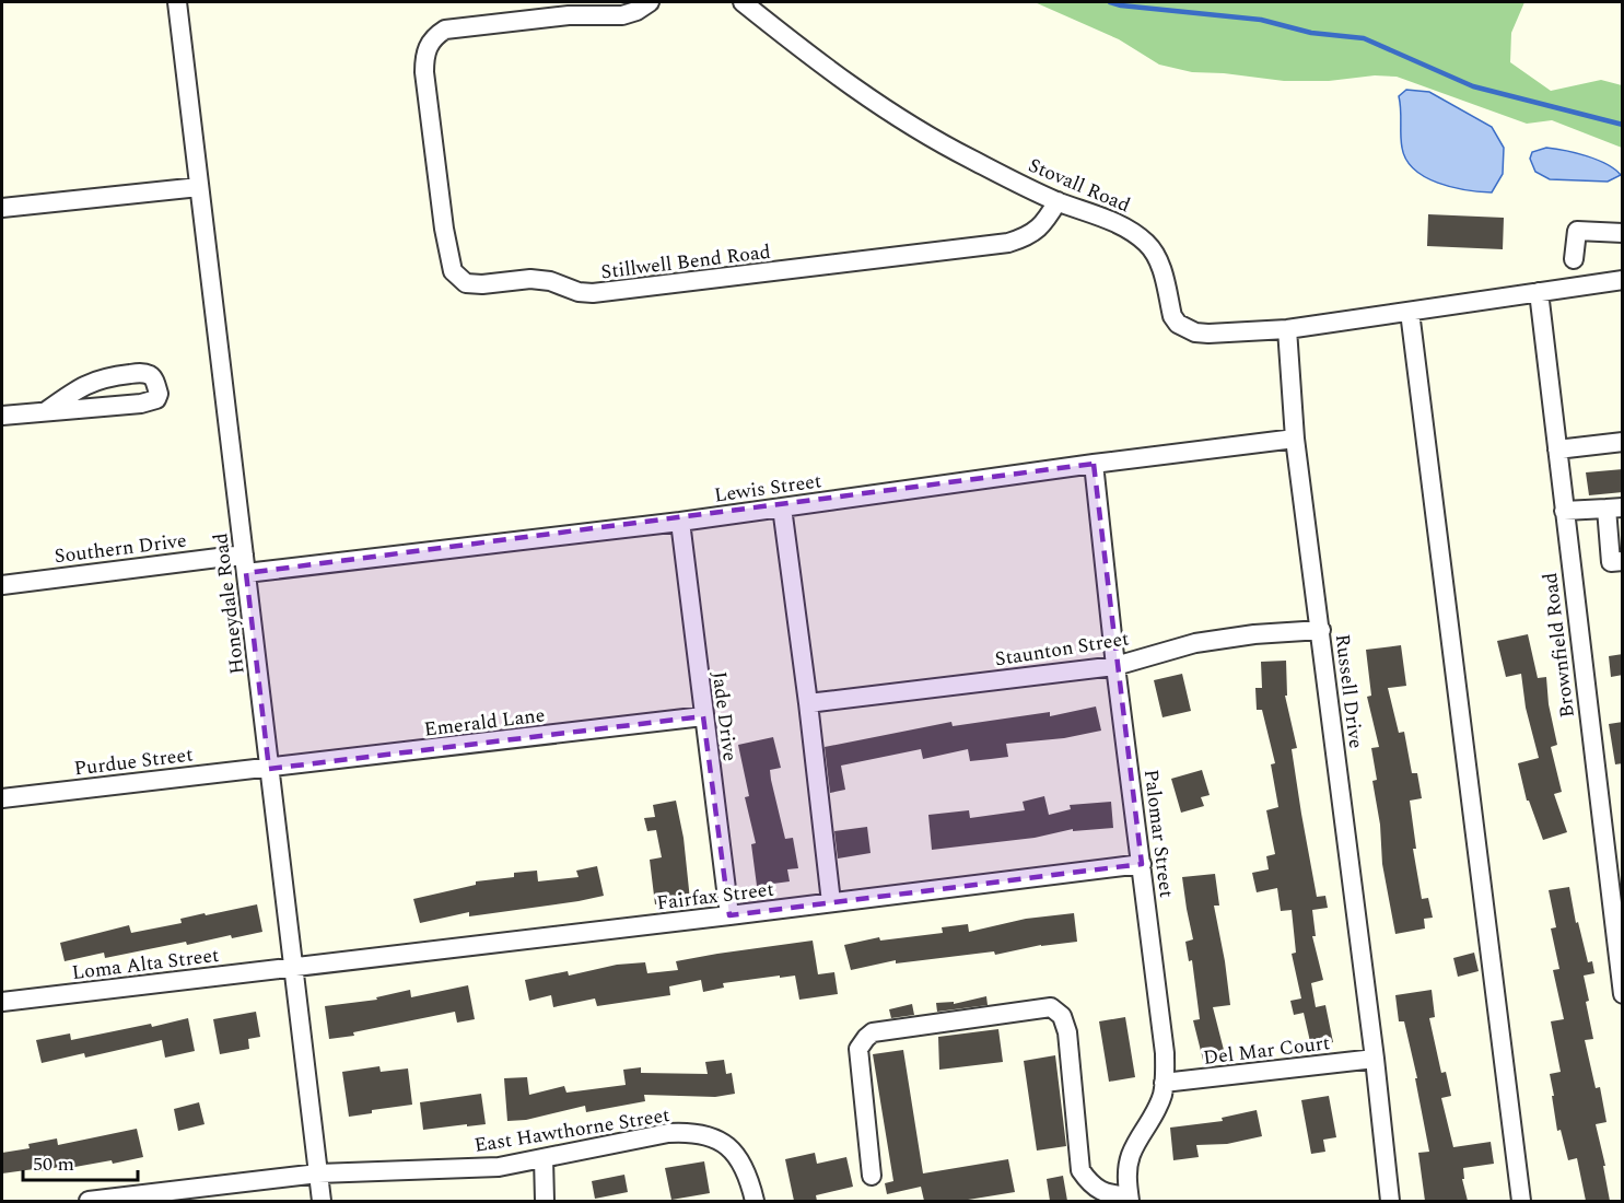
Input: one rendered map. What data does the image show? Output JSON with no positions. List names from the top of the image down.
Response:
{
  "streets": {
    "street": [
      "Stovall Road",
      "Stillwell Bend Road",
      "Lewis Street",
      "Southern Drive",
      "Honeydale Road",
      "Brownfield Road",
      "Staunton Street",
      "Russell Drive",
      "Jade Drive",
      "Emerald Lane",
      "Purdue Street",
      "Palomar Street",
      "Fairfax Street",
      "Loma Alta Street",
      "Del Mar Court",
      "East Hawthorne Street"
    ]
  },
  "crossings": [
    ["Stovall Road", "Stillwell Bend Road"],
    ["Stovall Road", "Brownfield Road"],
    ["Stovall Road", "Russell Drive"],
    ["Lewis Street", "Honeydale Road"],
    ["Lewis Street", "Russell Drive"],
    ["Lewis Street", "Jade Drive"],
    ["Lewis Street", "Palomar Street"],
    ["Southern Drive", "Honeydale Road"],
    ["Honeydale Road", "Emerald Lane"],
    ["Honeydale Road", "Purdue Street"],
    ["Honeydale Road", "Fairfax Street"],
    ["Honeydale Road", "Loma Alta Street"],
    ["Honeydale Road", "East Hawthorne Street"],
    ["Staunton Street", "Russell Drive"],
    ["Staunton Street", "Palomar Street"],
    ["Russell Drive", "Del Mar Court"],
    ["Jade Drive", "Emerald Lane"],
    ["Jade Drive", "Fairfax Street"],
    ["Emerald Lane", "Purdue Street"],
    ["Palomar Street", "Fairfax Street"],
    ["Palomar Street", "Del Mar Court"],
    ["Fairfax Street", "Loma Alta Street"]
  ],
  "scale_bar": "50 m"
}
